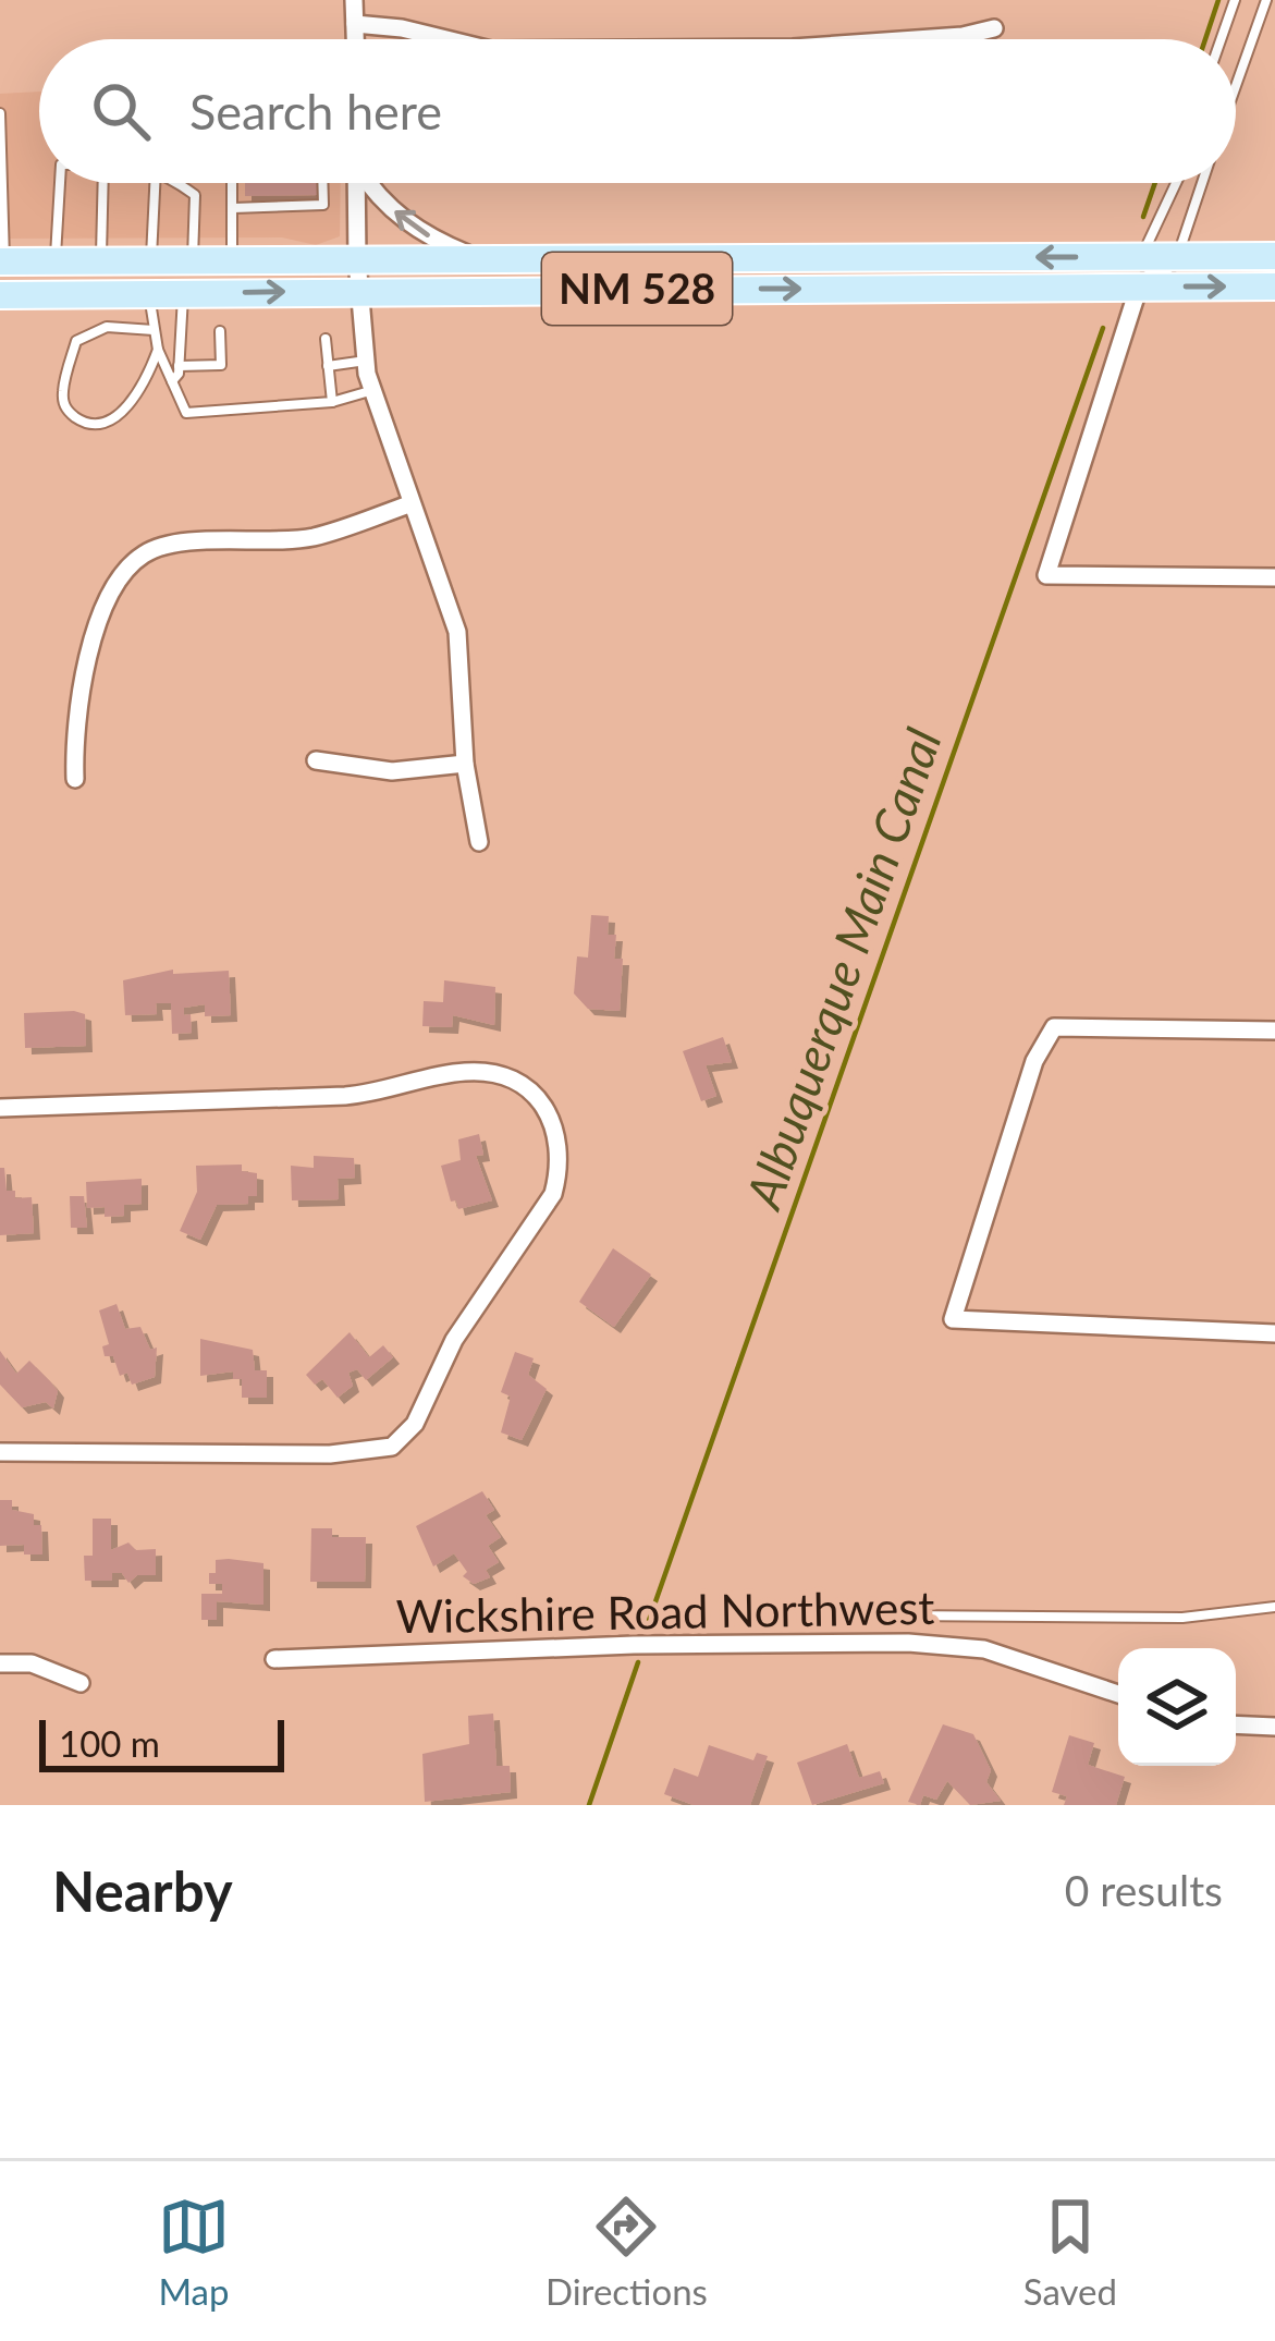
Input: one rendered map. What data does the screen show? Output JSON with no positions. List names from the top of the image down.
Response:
{
  "streets": {
    "main road": ["NM 528"],
    "street": ["Wickshire Road Northwest"]
  },
  "water": ["Albuquerque Main Canal"],
  "scale_bar": "100 m",
  "page": {
    "search": "Search here",
    "scale": "100 m",
    "heading": ["Nearby", "0 results"],
    "nav": ["Map", "Directions", "Saved"]
  }
}
